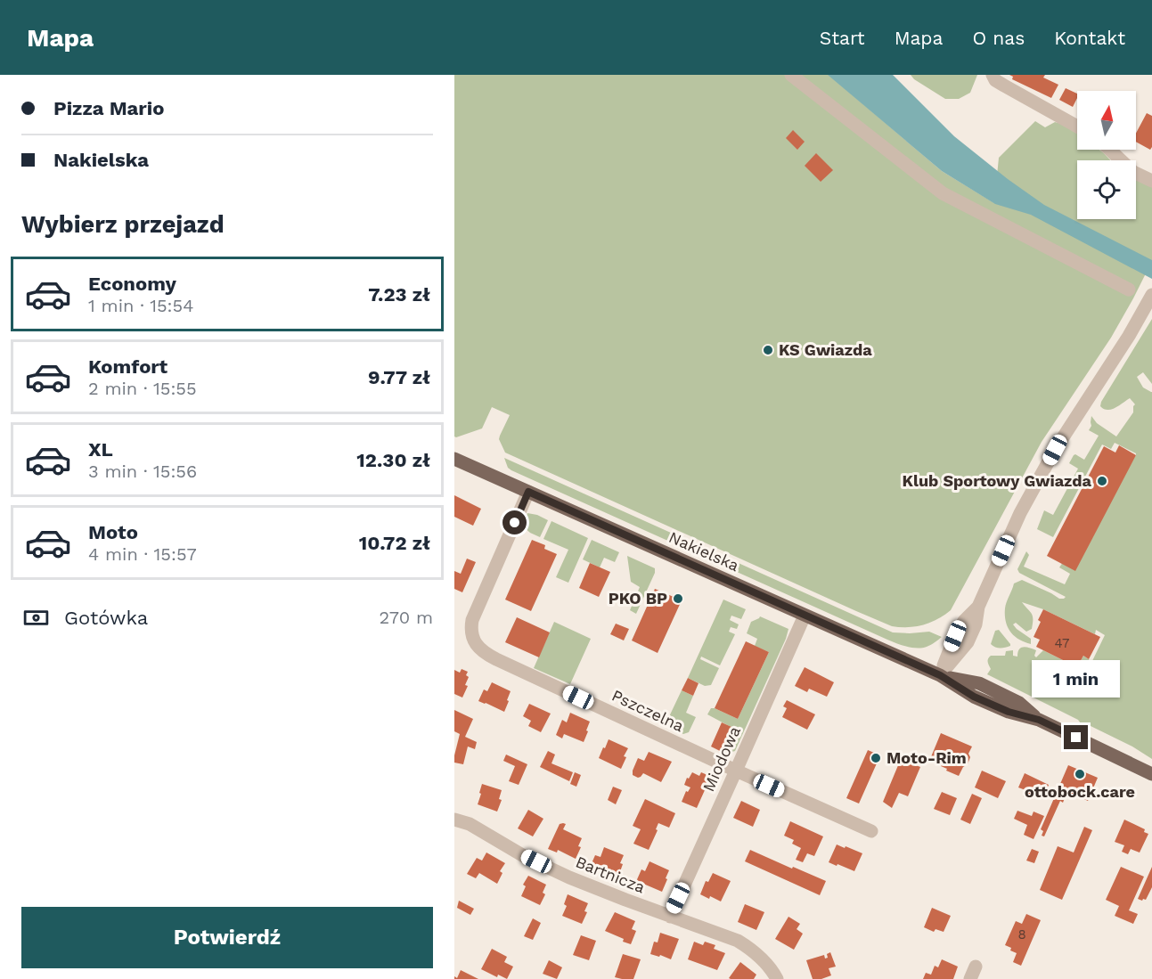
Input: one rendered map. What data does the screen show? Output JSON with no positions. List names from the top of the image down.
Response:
{
  "streets": {
    "main road": ["Nakielska"],
    "street": ["Pszczelna", "Miodowa", "Bartnicza"]
  },
  "crossings": [
    ["Nakielska", "Pszczelna"],
    ["Nakielska", "Miodowa"],
    ["Pszczelna", "Miodowa"],
    ["Miodowa", "Bartnicza"]
  ],
  "places": [
    "KS Gwiazda",
    "Klub Sportowy Gwiazda",
    "PKO BP",
    "Moto-Rim",
    "ottobock.care"
  ],
  "house_numbers": ["47", "8"],
  "north": "top",
  "page": {
    "header": "Mapa",
    "nav": [
      "Start",
      "Mapa",
      "O nas",
      "Kontakt"
    ],
    "banner": ["Pizza Mario", "Nakielska"],
    "heading": "Wybierz przejazd",
    "list": [
      {
        "name": "Economy",
        "note": "1 min · 15:54",
        "value": "7.23 zł"
      },
      {
        "name": "Komfort",
        "note": "2 min · 15:55",
        "value": "9.77 zł"
      },
      {
        "name": "XL",
        "note": "3 min · 15:56",
        "value": "12.30 zł"
      },
      {
        "name": "Moto",
        "note": "4 min · 15:57",
        "value": "10.72 zł"
      }
    ],
    "pay": ["Gotówka", "270 m"],
    "bubble": "1 min",
    "buttons": "Potwierdź"
  }
}
